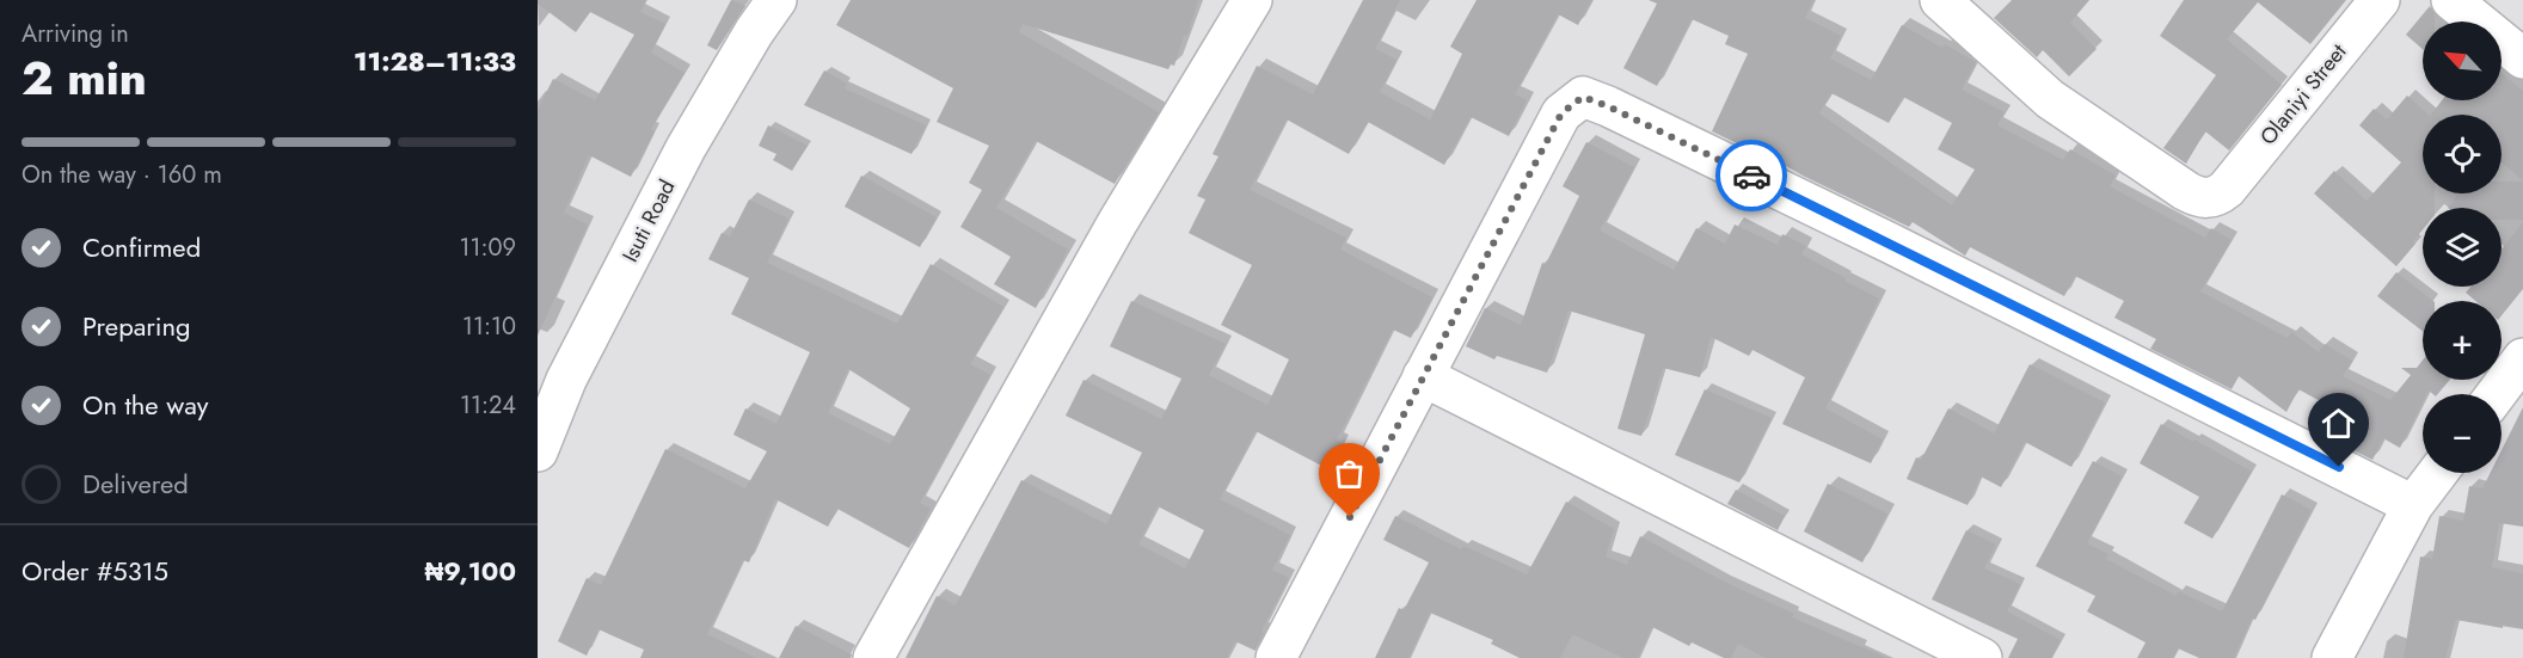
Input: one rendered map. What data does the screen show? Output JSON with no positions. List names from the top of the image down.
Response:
{
  "streets": {
    "street": ["Olaniyi Street", "Isuti Road"]
  },
  "north": "top left",
  "page": {
    "heading": ["2 min", "Arriving in", "11:28–11:33"],
    "panel": ["Order #5315", "₦9,100"],
    "map_buttons": ["+", "−"],
    "bar": "On the way · 160 m",
    "list": [
      ["Confirmed", "11:09"],
      ["Preparing", "11:10"],
      ["On the way", "11:24"],
      "Delivered"
    ]
  }
}
